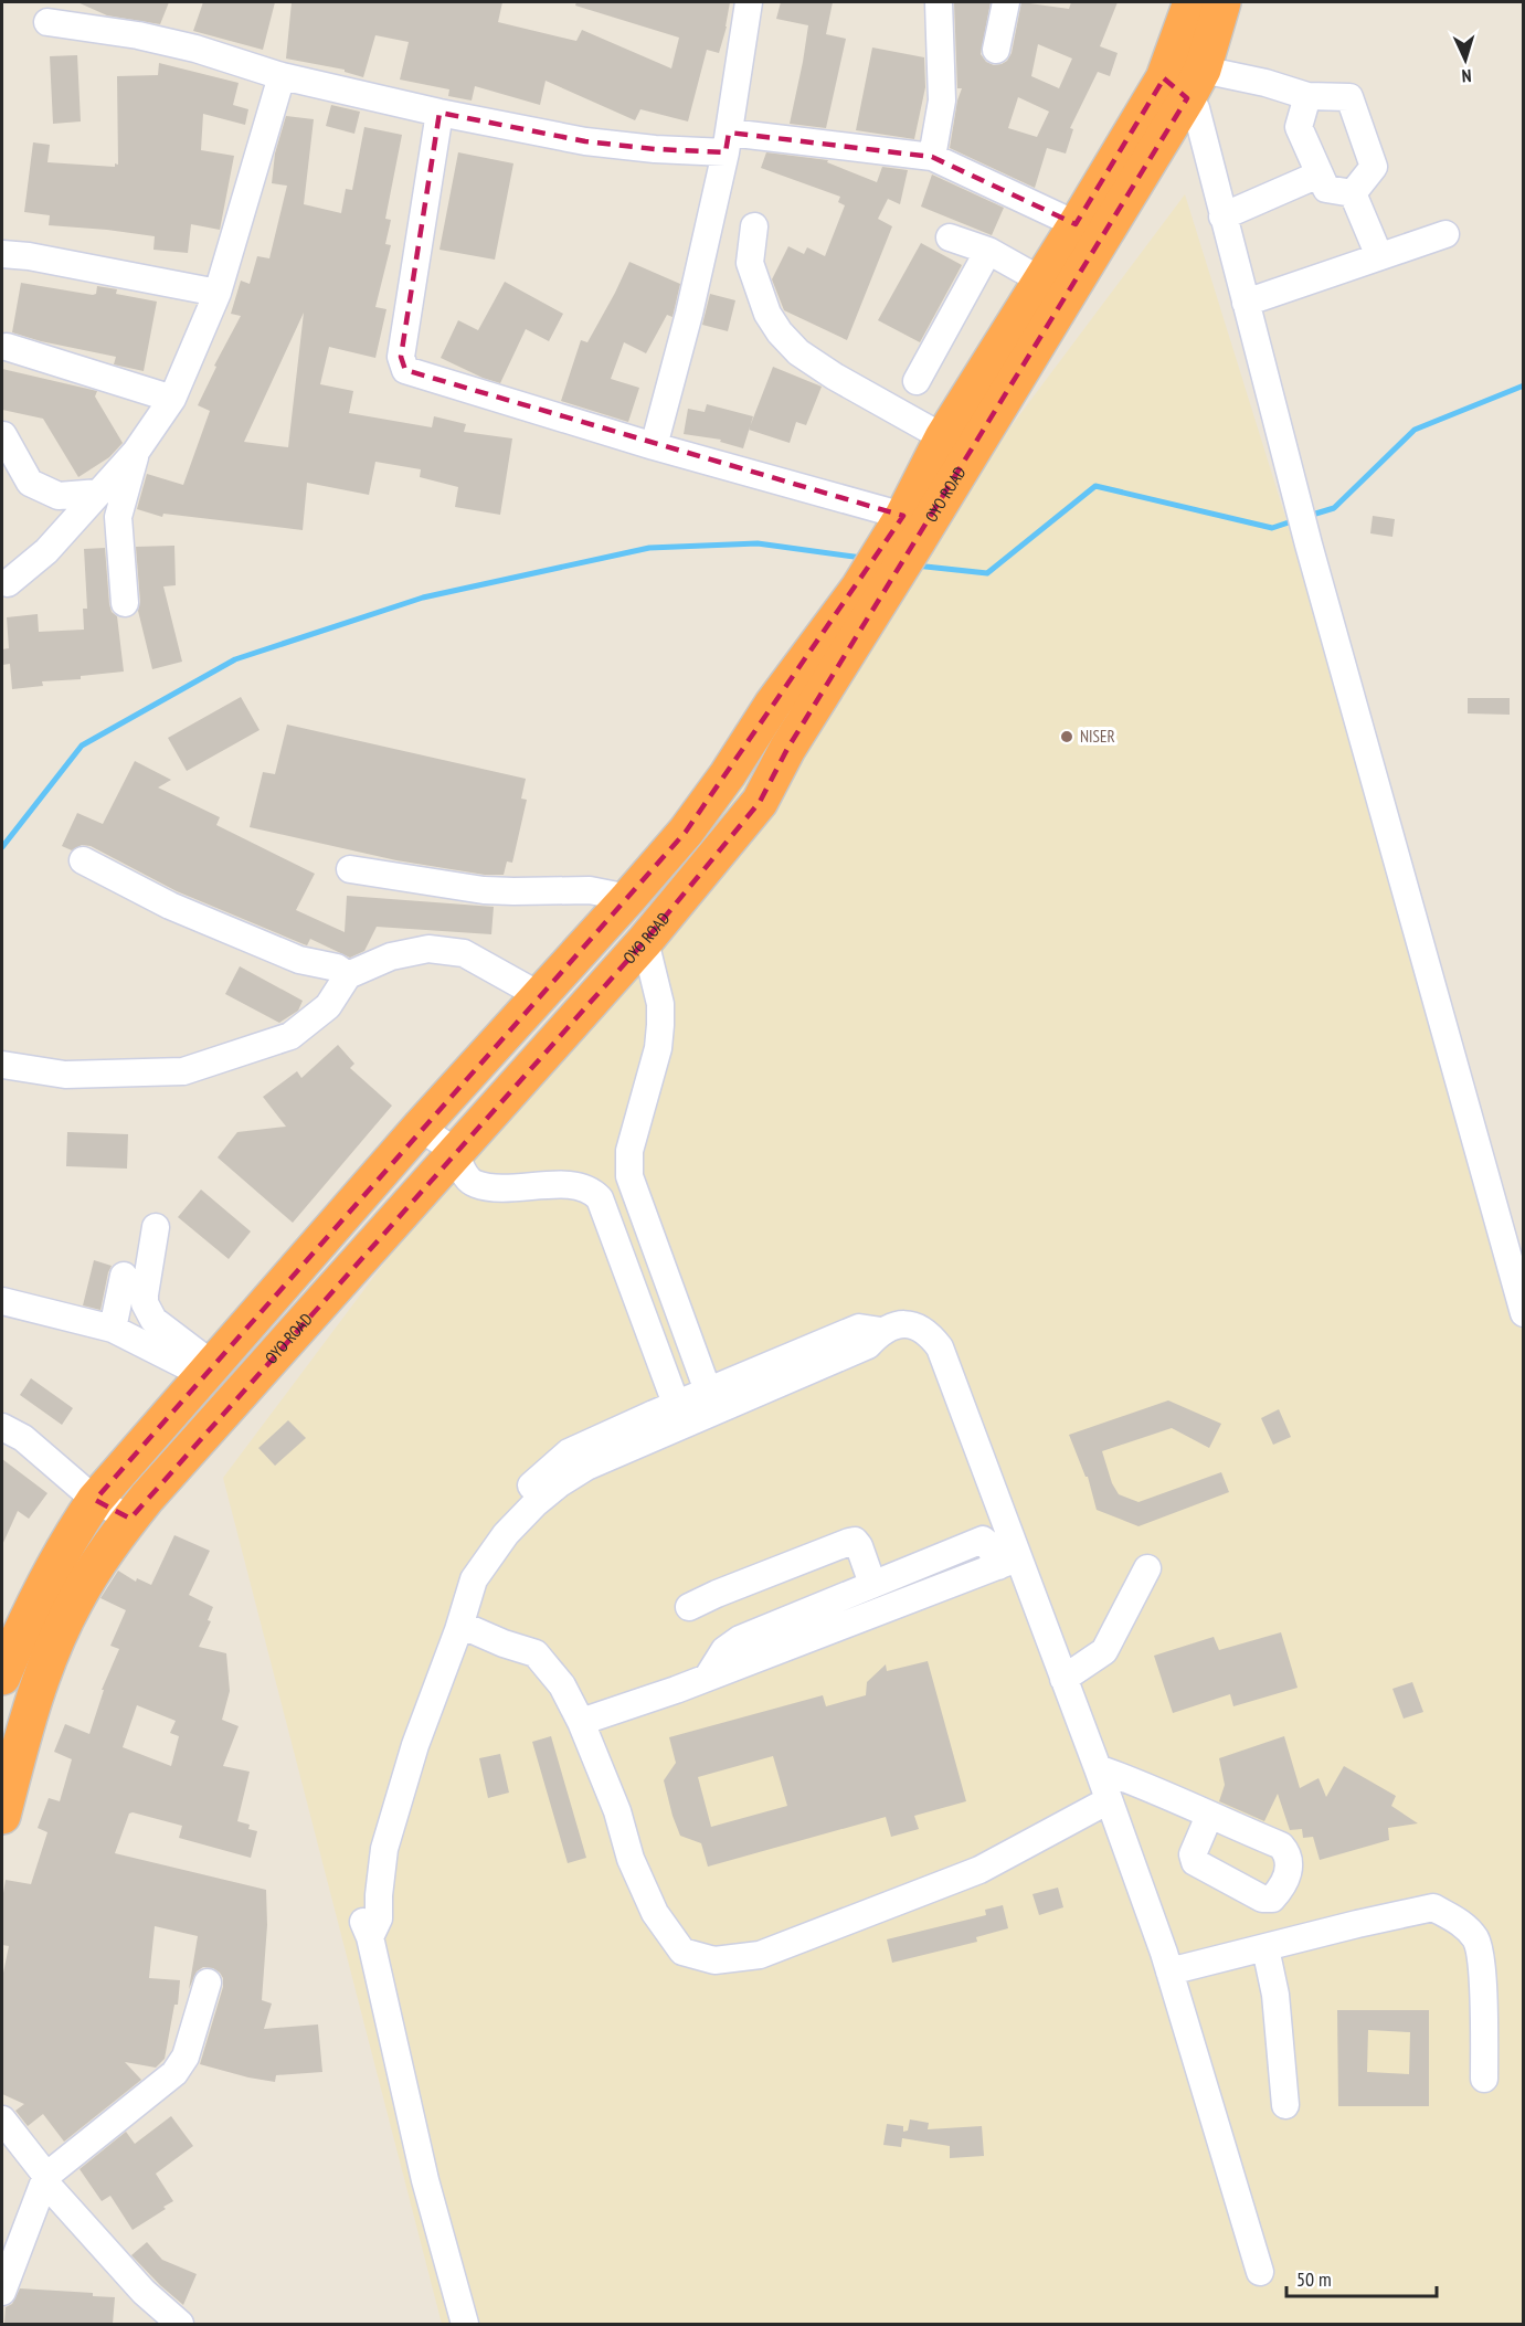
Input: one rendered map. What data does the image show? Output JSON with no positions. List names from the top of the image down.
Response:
{
  "streets": {
    "highway": ["OYO ROAD"]
  },
  "places": ["NISER"],
  "scale_bar": "50 m",
  "north": "bottom"
}
